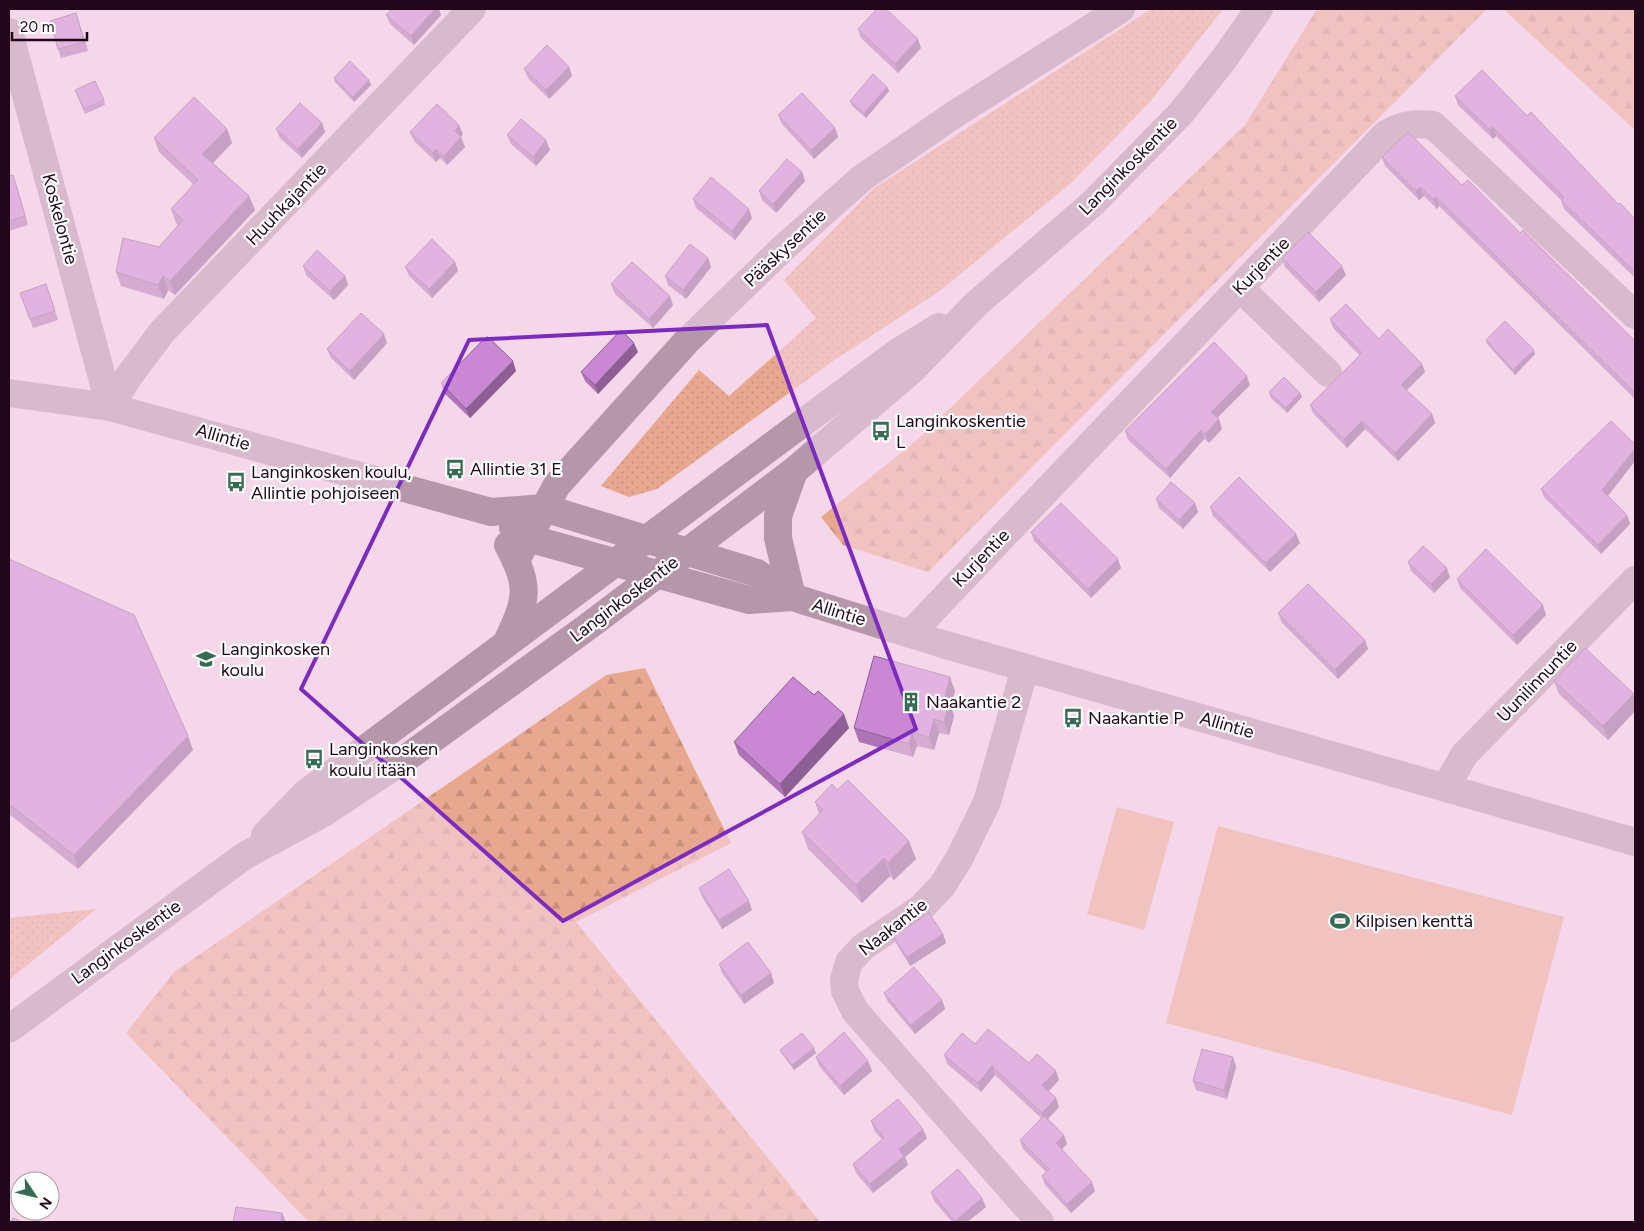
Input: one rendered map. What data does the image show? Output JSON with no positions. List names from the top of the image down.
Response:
{
  "streets": {
    "street": [
      "Langinkoskentie",
      "Huuhkajantie",
      "Koskelontie",
      "Pääskysentie",
      "Kurjentie",
      "Allintie",
      "Uunilinnuntie",
      "Naakantie"
    ]
  },
  "crossings": [
    ["Langinkoskentie", "Allintie"],
    ["Huuhkajantie", "Koskelontie"],
    ["Huuhkajantie", "Allintie"],
    ["Koskelontie", "Allintie"],
    ["Pääskysentie", "Allintie"],
    ["Kurjentie", "Allintie"],
    ["Allintie", "Uunilinnuntie"],
    ["Allintie", "Naakantie"]
  ],
  "places": {
    "bus stop": [
      "Langinkoskentie L",
      "Allintie 31 E",
      "Langinkosken koulu, Allintie pohjoiseen",
      "Naakantie P",
      "Langinkosken koulu itään"
    ],
    "school or university": ["Langinkosken koulu"],
    "building": ["Naakantie 2"],
    "sports": ["Kilpisen kenttä"]
  },
  "scale_bar": "20 m",
  "north": "bottom right"
}
